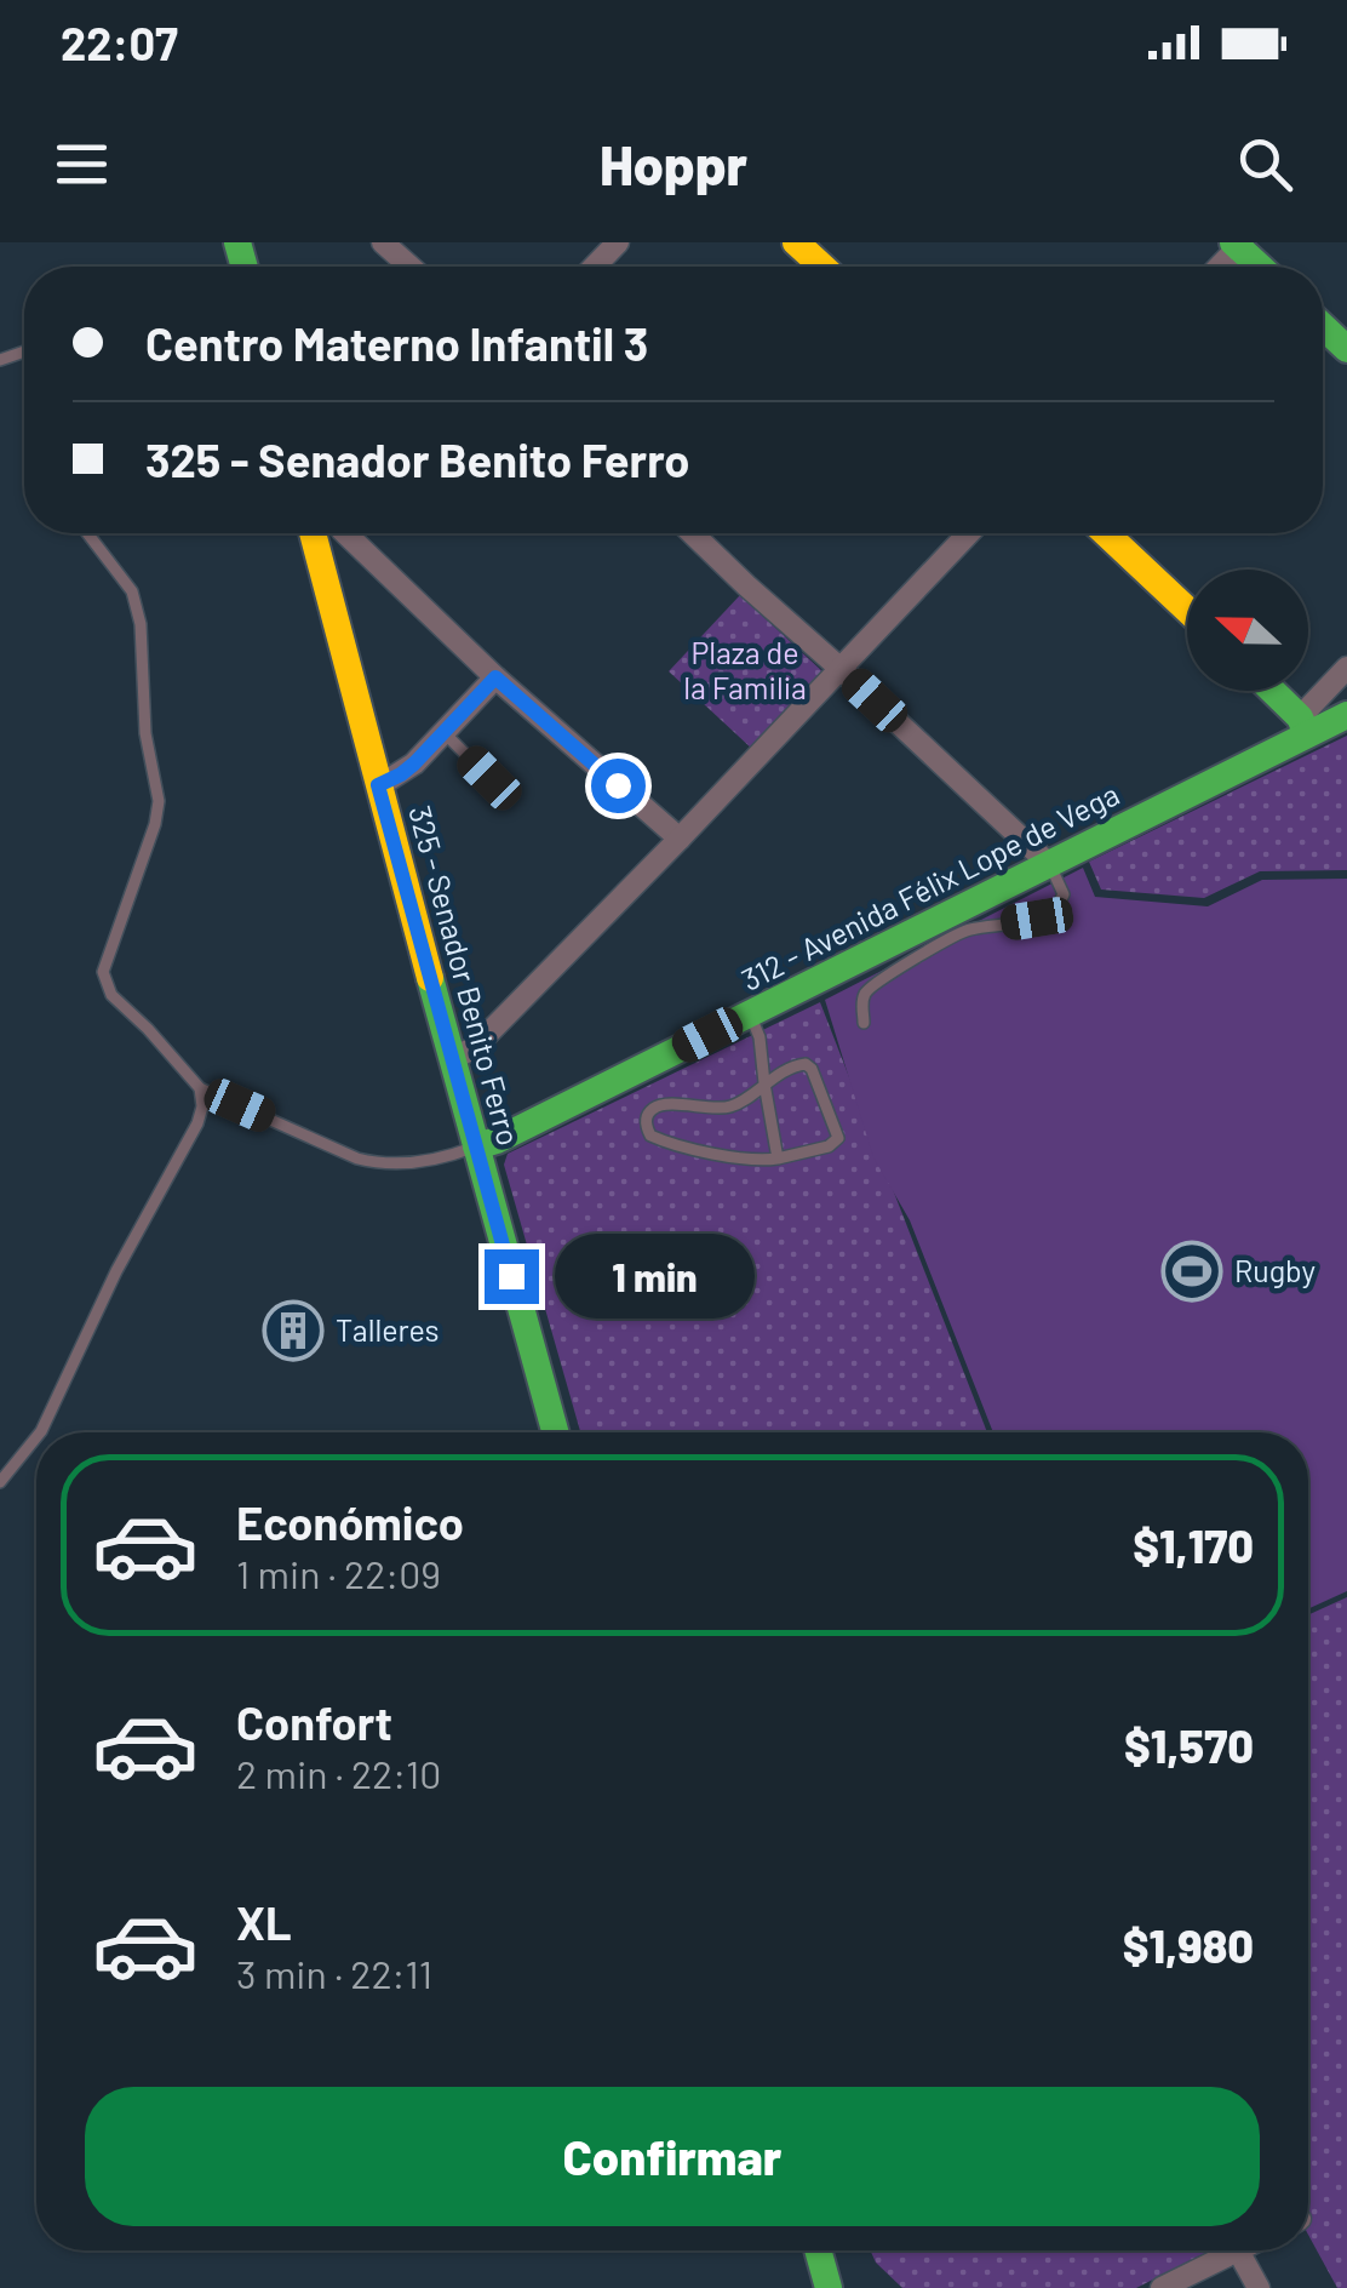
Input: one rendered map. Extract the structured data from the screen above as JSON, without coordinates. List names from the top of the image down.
{
  "streets": {
    "street": ["312 - Avenida Félix Lope de Vega", "325 - Senador Benito Ferro"]
  },
  "crossings": [
    ["312 - Avenida Félix Lope de Vega", "325 - Senador Benito Ferro"]
  ],
  "parks": ["Plaza de la Familia"],
  "places": {
    "sports": ["Rugby"],
    "building": ["Talleres"]
  },
  "north": "left",
  "page": {
    "status": "22:07",
    "header": "Hoppr",
    "banner": ["Centro Materno Infantil 3", "325 - Senador Benito Ferro"],
    "bubble": "1 min",
    "list": [
      {
        "name": "Económico",
        "note": "1 min · 22:09",
        "value": "$1,170"
      },
      {
        "name": "Confort",
        "note": "2 min · 22:10",
        "value": "$1,570"
      },
      {
        "name": "XL",
        "note": "3 min · 22:11",
        "value": "$1,980"
      }
    ],
    "buttons": "Confirmar"
  }
}
